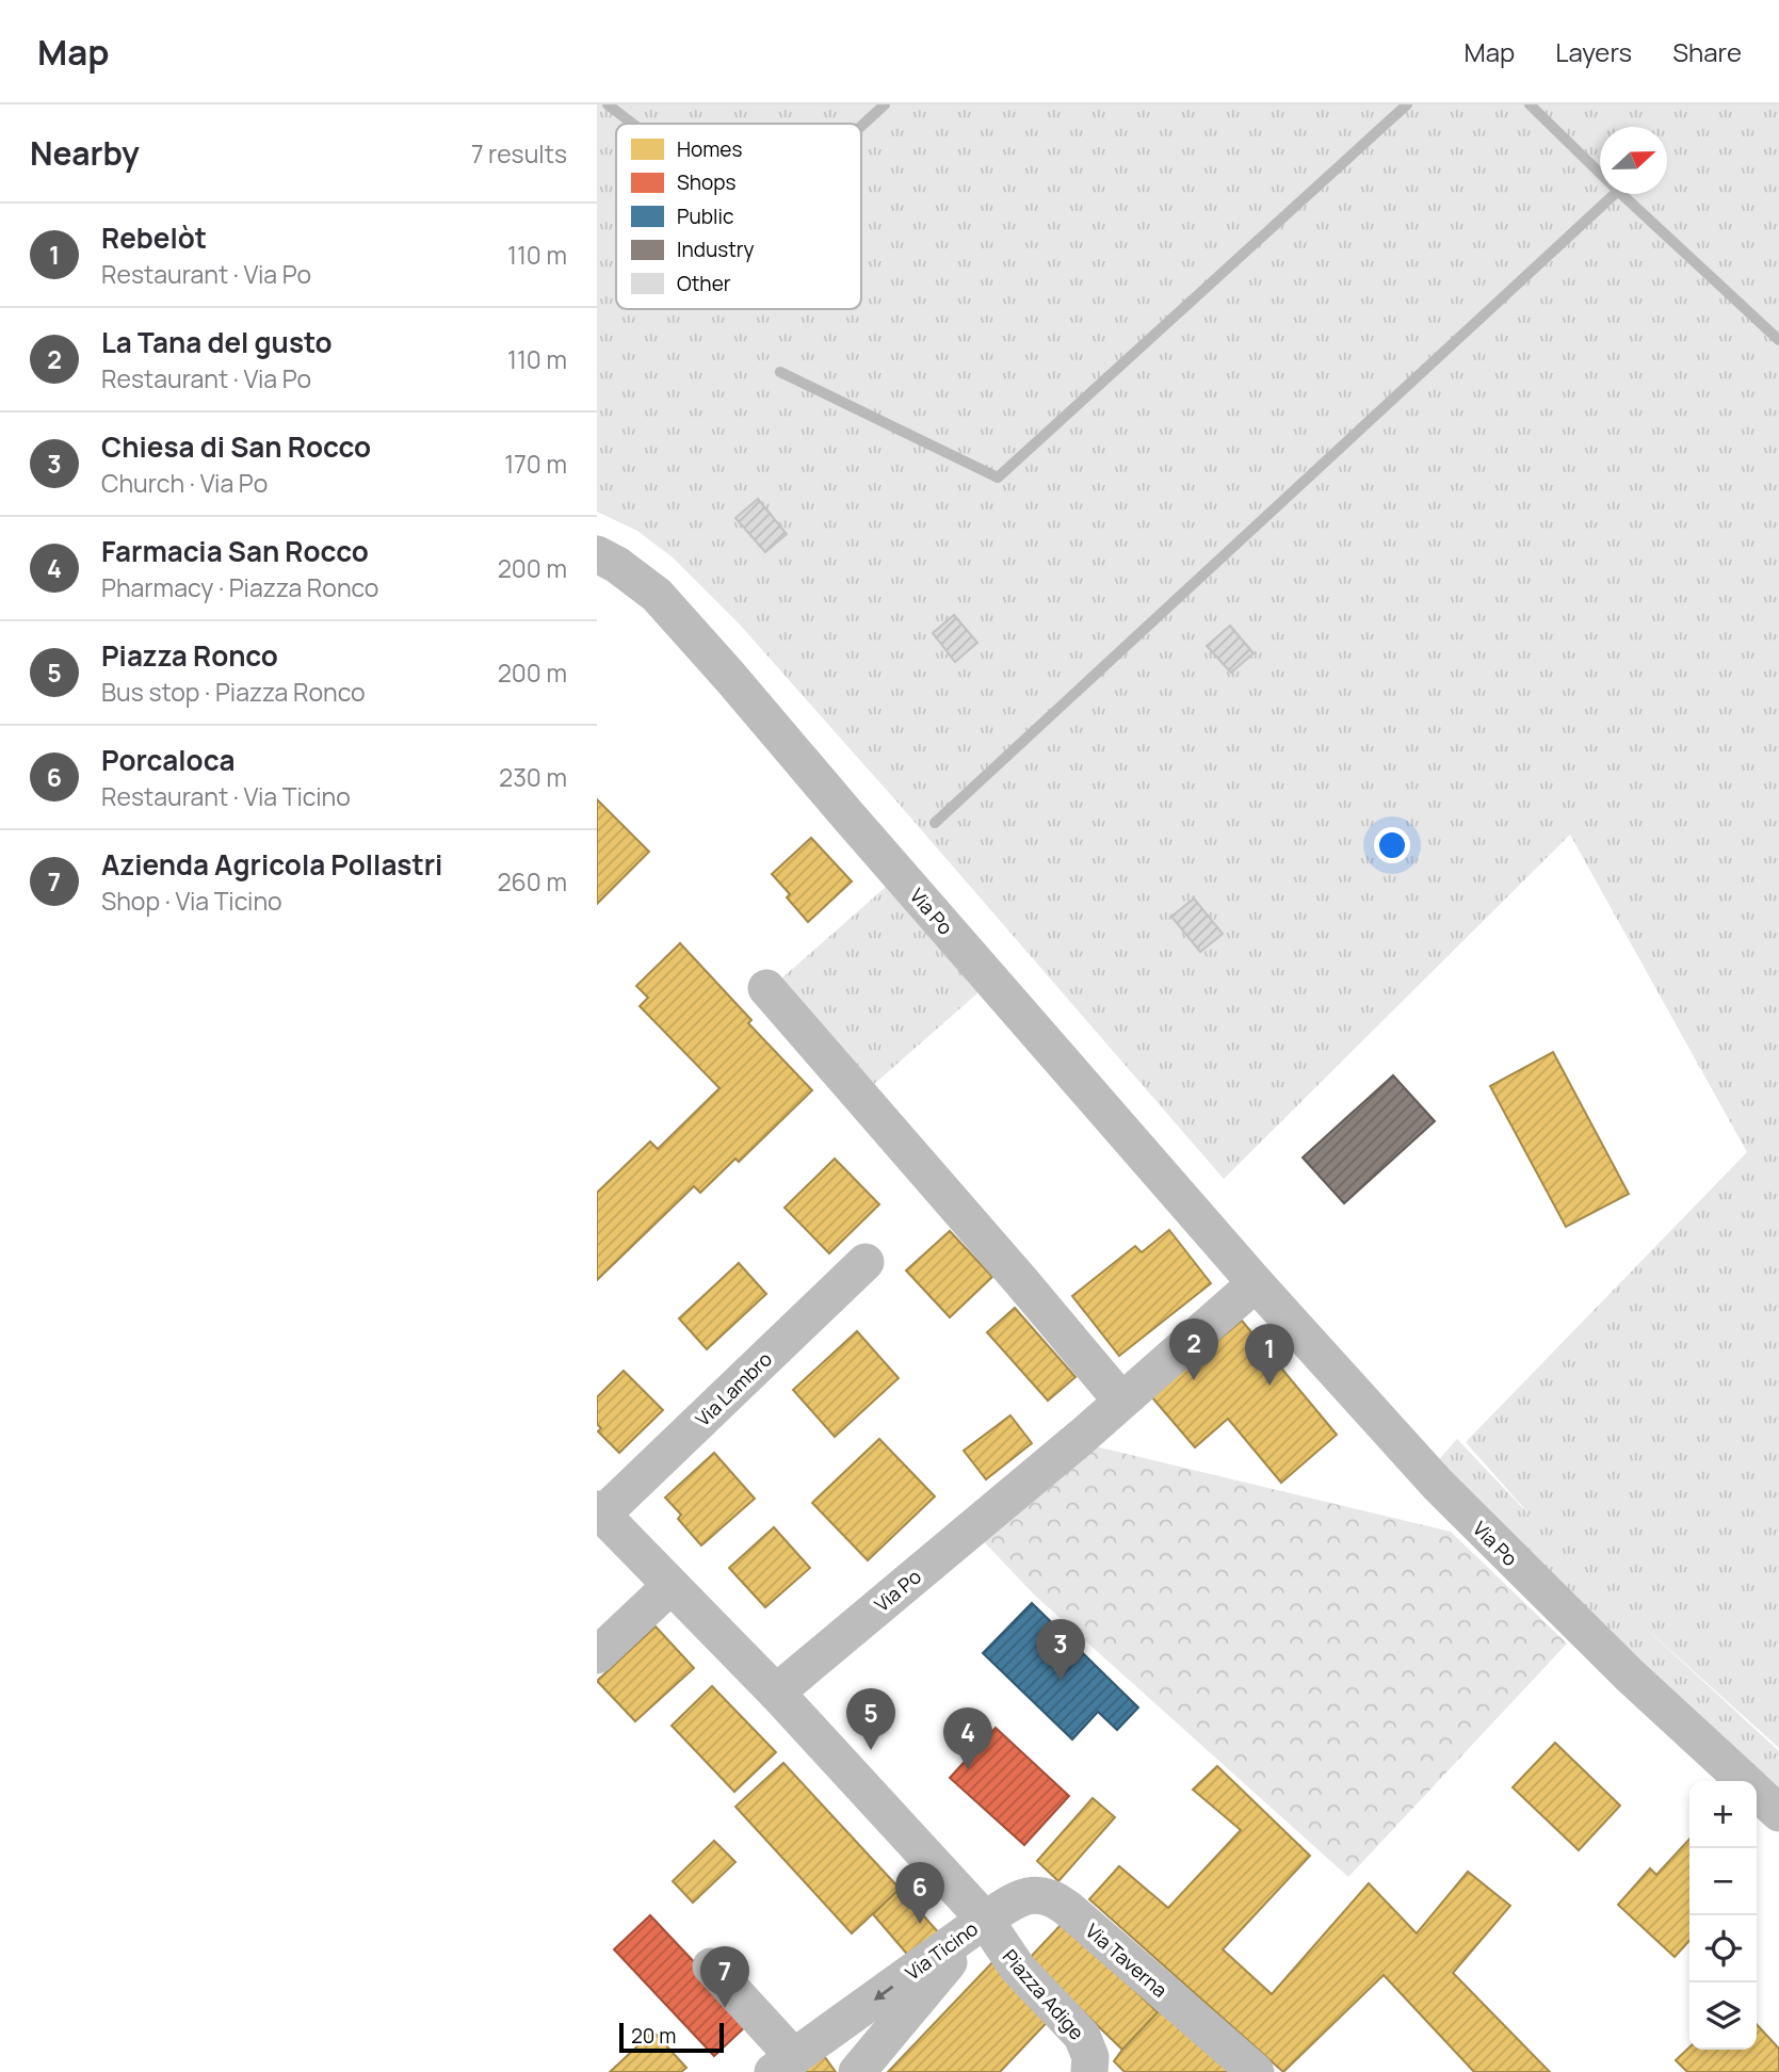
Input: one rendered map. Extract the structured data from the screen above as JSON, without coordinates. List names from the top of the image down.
{
  "streets": {
    "street": [
      "Via Po",
      "Via Lambro",
      "Via Ticino",
      "Via Taverna",
      "Piazza Adige"
    ]
  },
  "crossings": [
    ["Via Po", "Piazza Adige"],
    ["Via Lambro", "Piazza Adige"],
    ["Via Ticino", "Via Taverna"],
    ["Via Ticino", "Piazza Adige"],
    ["Via Taverna", "Piazza Adige"]
  ],
  "legend": [
    "Homes",
    "Shops",
    "Public",
    "Industry",
    "Other"
  ],
  "scale_bar": "20 m",
  "north": "right",
  "page": {
    "header": "Map",
    "nav": ["Map", "Layers", "Share"],
    "heading": ["Nearby", "7 results"],
    "list": [
      {
        "mark": "1",
        "name": "Rebelòt",
        "note": "Restaurant · Via Po",
        "value": "110 m"
      },
      {
        "mark": "2",
        "name": "La Tana del gusto",
        "note": "Restaurant · Via Po",
        "value": "110 m"
      },
      {
        "mark": "3",
        "name": "Chiesa di San Rocco",
        "note": "Church · Via Po",
        "value": "170 m"
      },
      {
        "mark": "4",
        "name": "Farmacia San Rocco",
        "note": "Pharmacy · Piazza Ronco",
        "value": "200 m"
      },
      {
        "mark": "5",
        "name": "Piazza Ronco",
        "note": "Bus stop · Piazza Ronco",
        "value": "200 m"
      },
      {
        "mark": "6",
        "name": "Porcaloca",
        "note": "Restaurant · Via Ticino",
        "value": "230 m"
      },
      {
        "mark": "7",
        "name": "Azienda Agricola Pollastri",
        "note": "Shop · Via Ticino",
        "value": "260 m"
      }
    ],
    "pins": [
      "2",
      "1",
      "3",
      "5",
      "4",
      "6",
      "7"
    ],
    "map_buttons": ["+", "−"],
    "scale": "20 m"
  }
}
